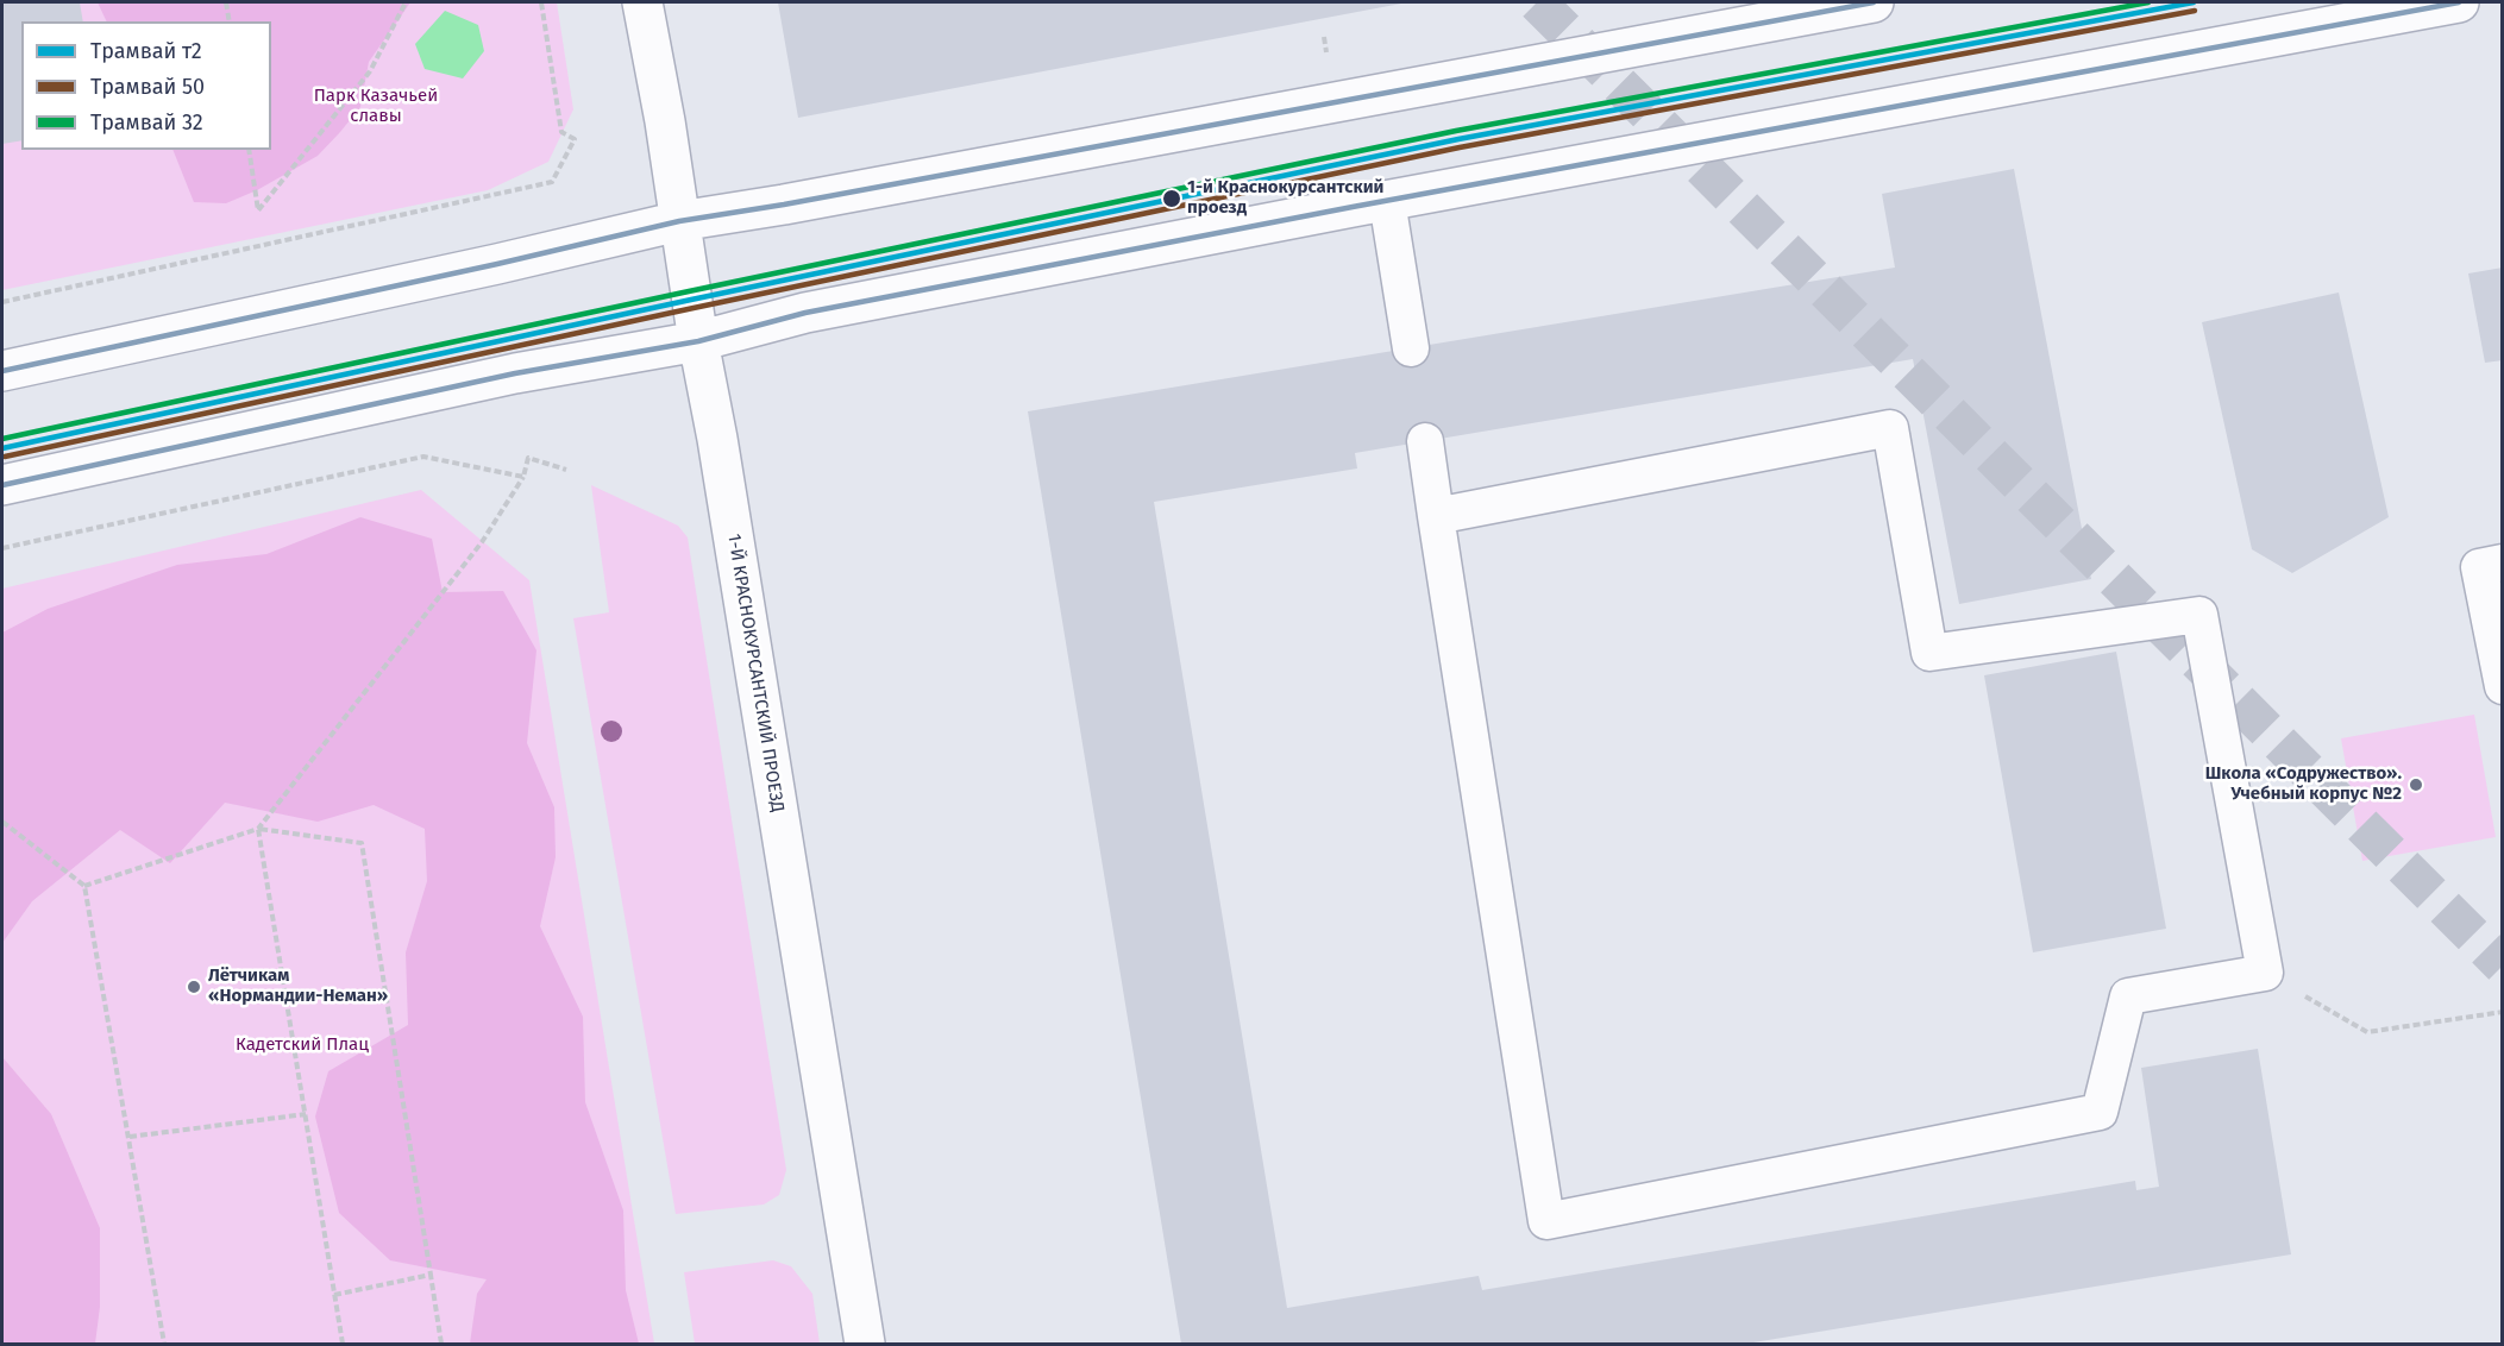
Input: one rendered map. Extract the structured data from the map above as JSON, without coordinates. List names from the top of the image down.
{
  "streets": {
    "main road": ["1-Й КРАСНОКУРСАНТСКИЙ ПРОЕЗД"]
  },
  "parks": ["Парк Казачьей славы", "Кадетский Плац"],
  "places": ["1-й Краснокурсантский проезд", "Школа «Содружество». Учебный корпус №2", "Лётчикам «Нормандии-Неман»"],
  "lines": ["tram line т2", "tram line 32", "tram line 50"],
  "legend": ["Трамвай т2", "Трамвай 50", "Трамвай 32"]
}
